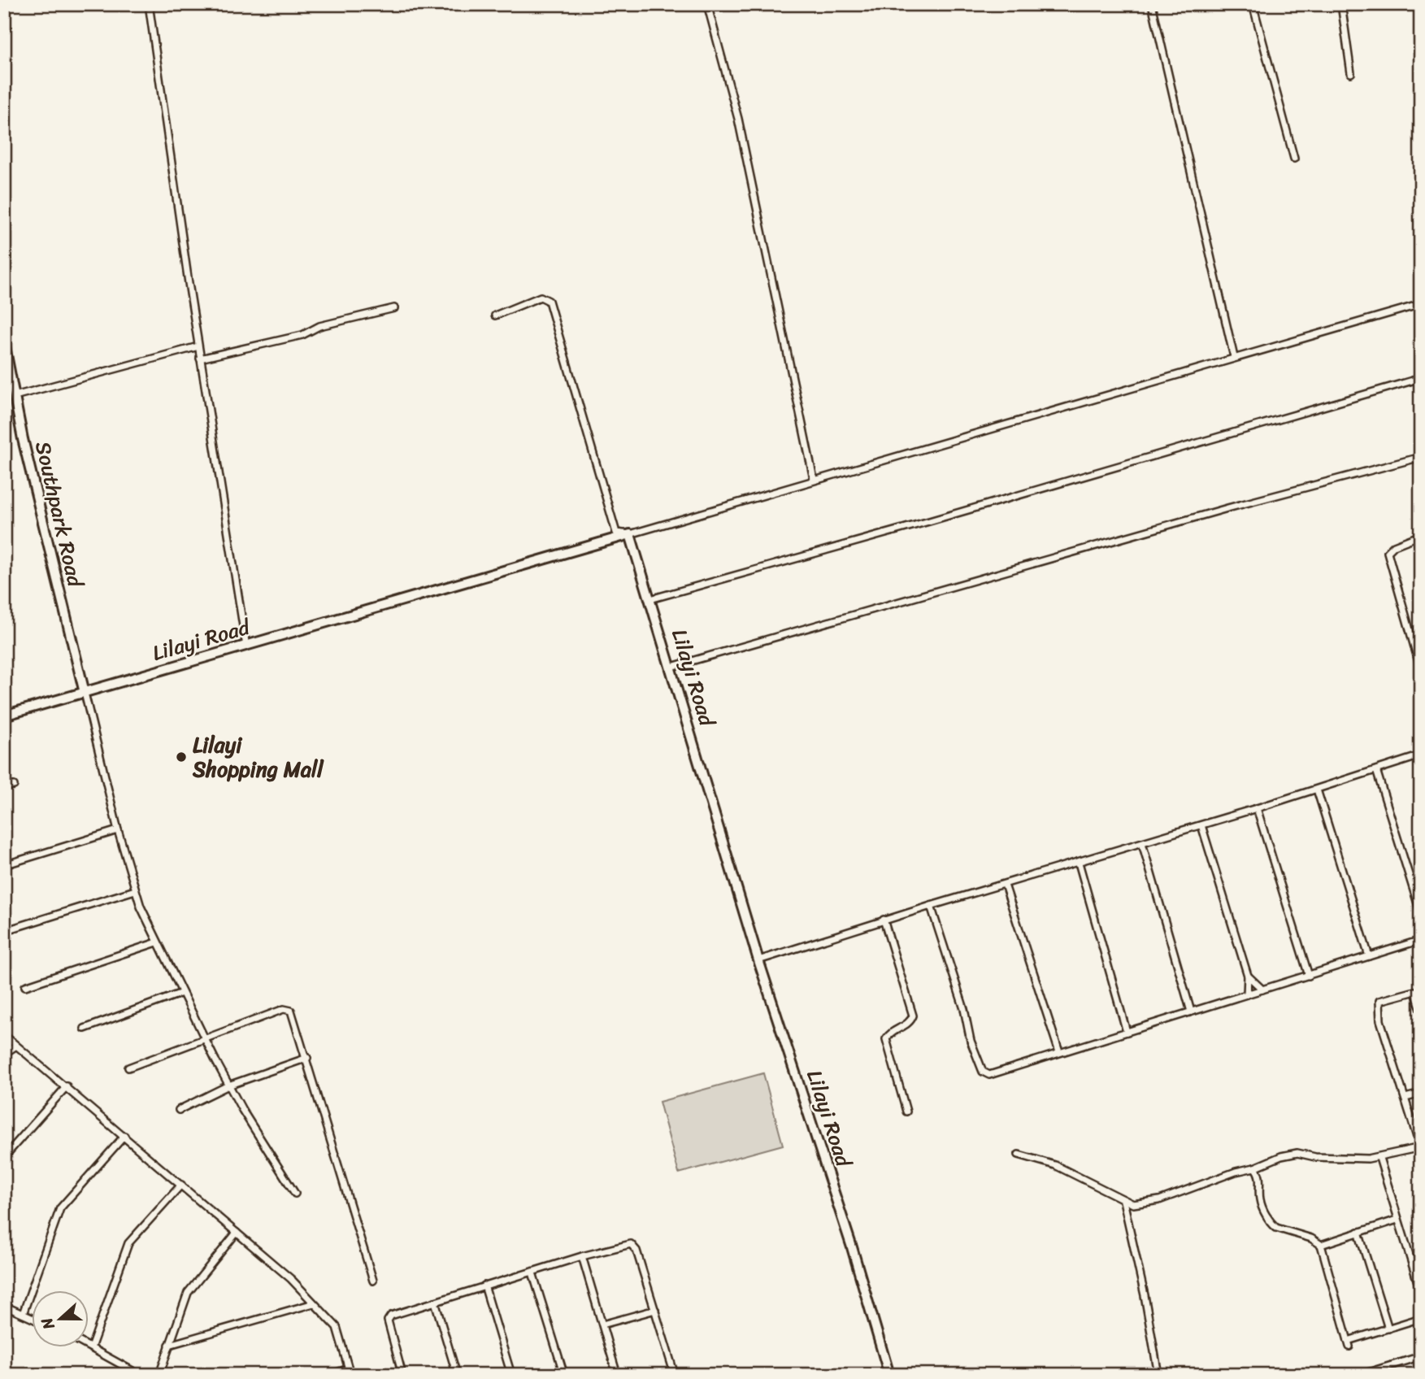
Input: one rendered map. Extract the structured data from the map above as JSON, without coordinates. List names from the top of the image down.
{
  "streets": {
    "street": ["Southpark Road", "Lilayi Road"]
  },
  "crossings": [
    ["Southpark Road", "Lilayi Road"]
  ],
  "places": ["Lilayi Shopping Mall"],
  "north": "left"
}
